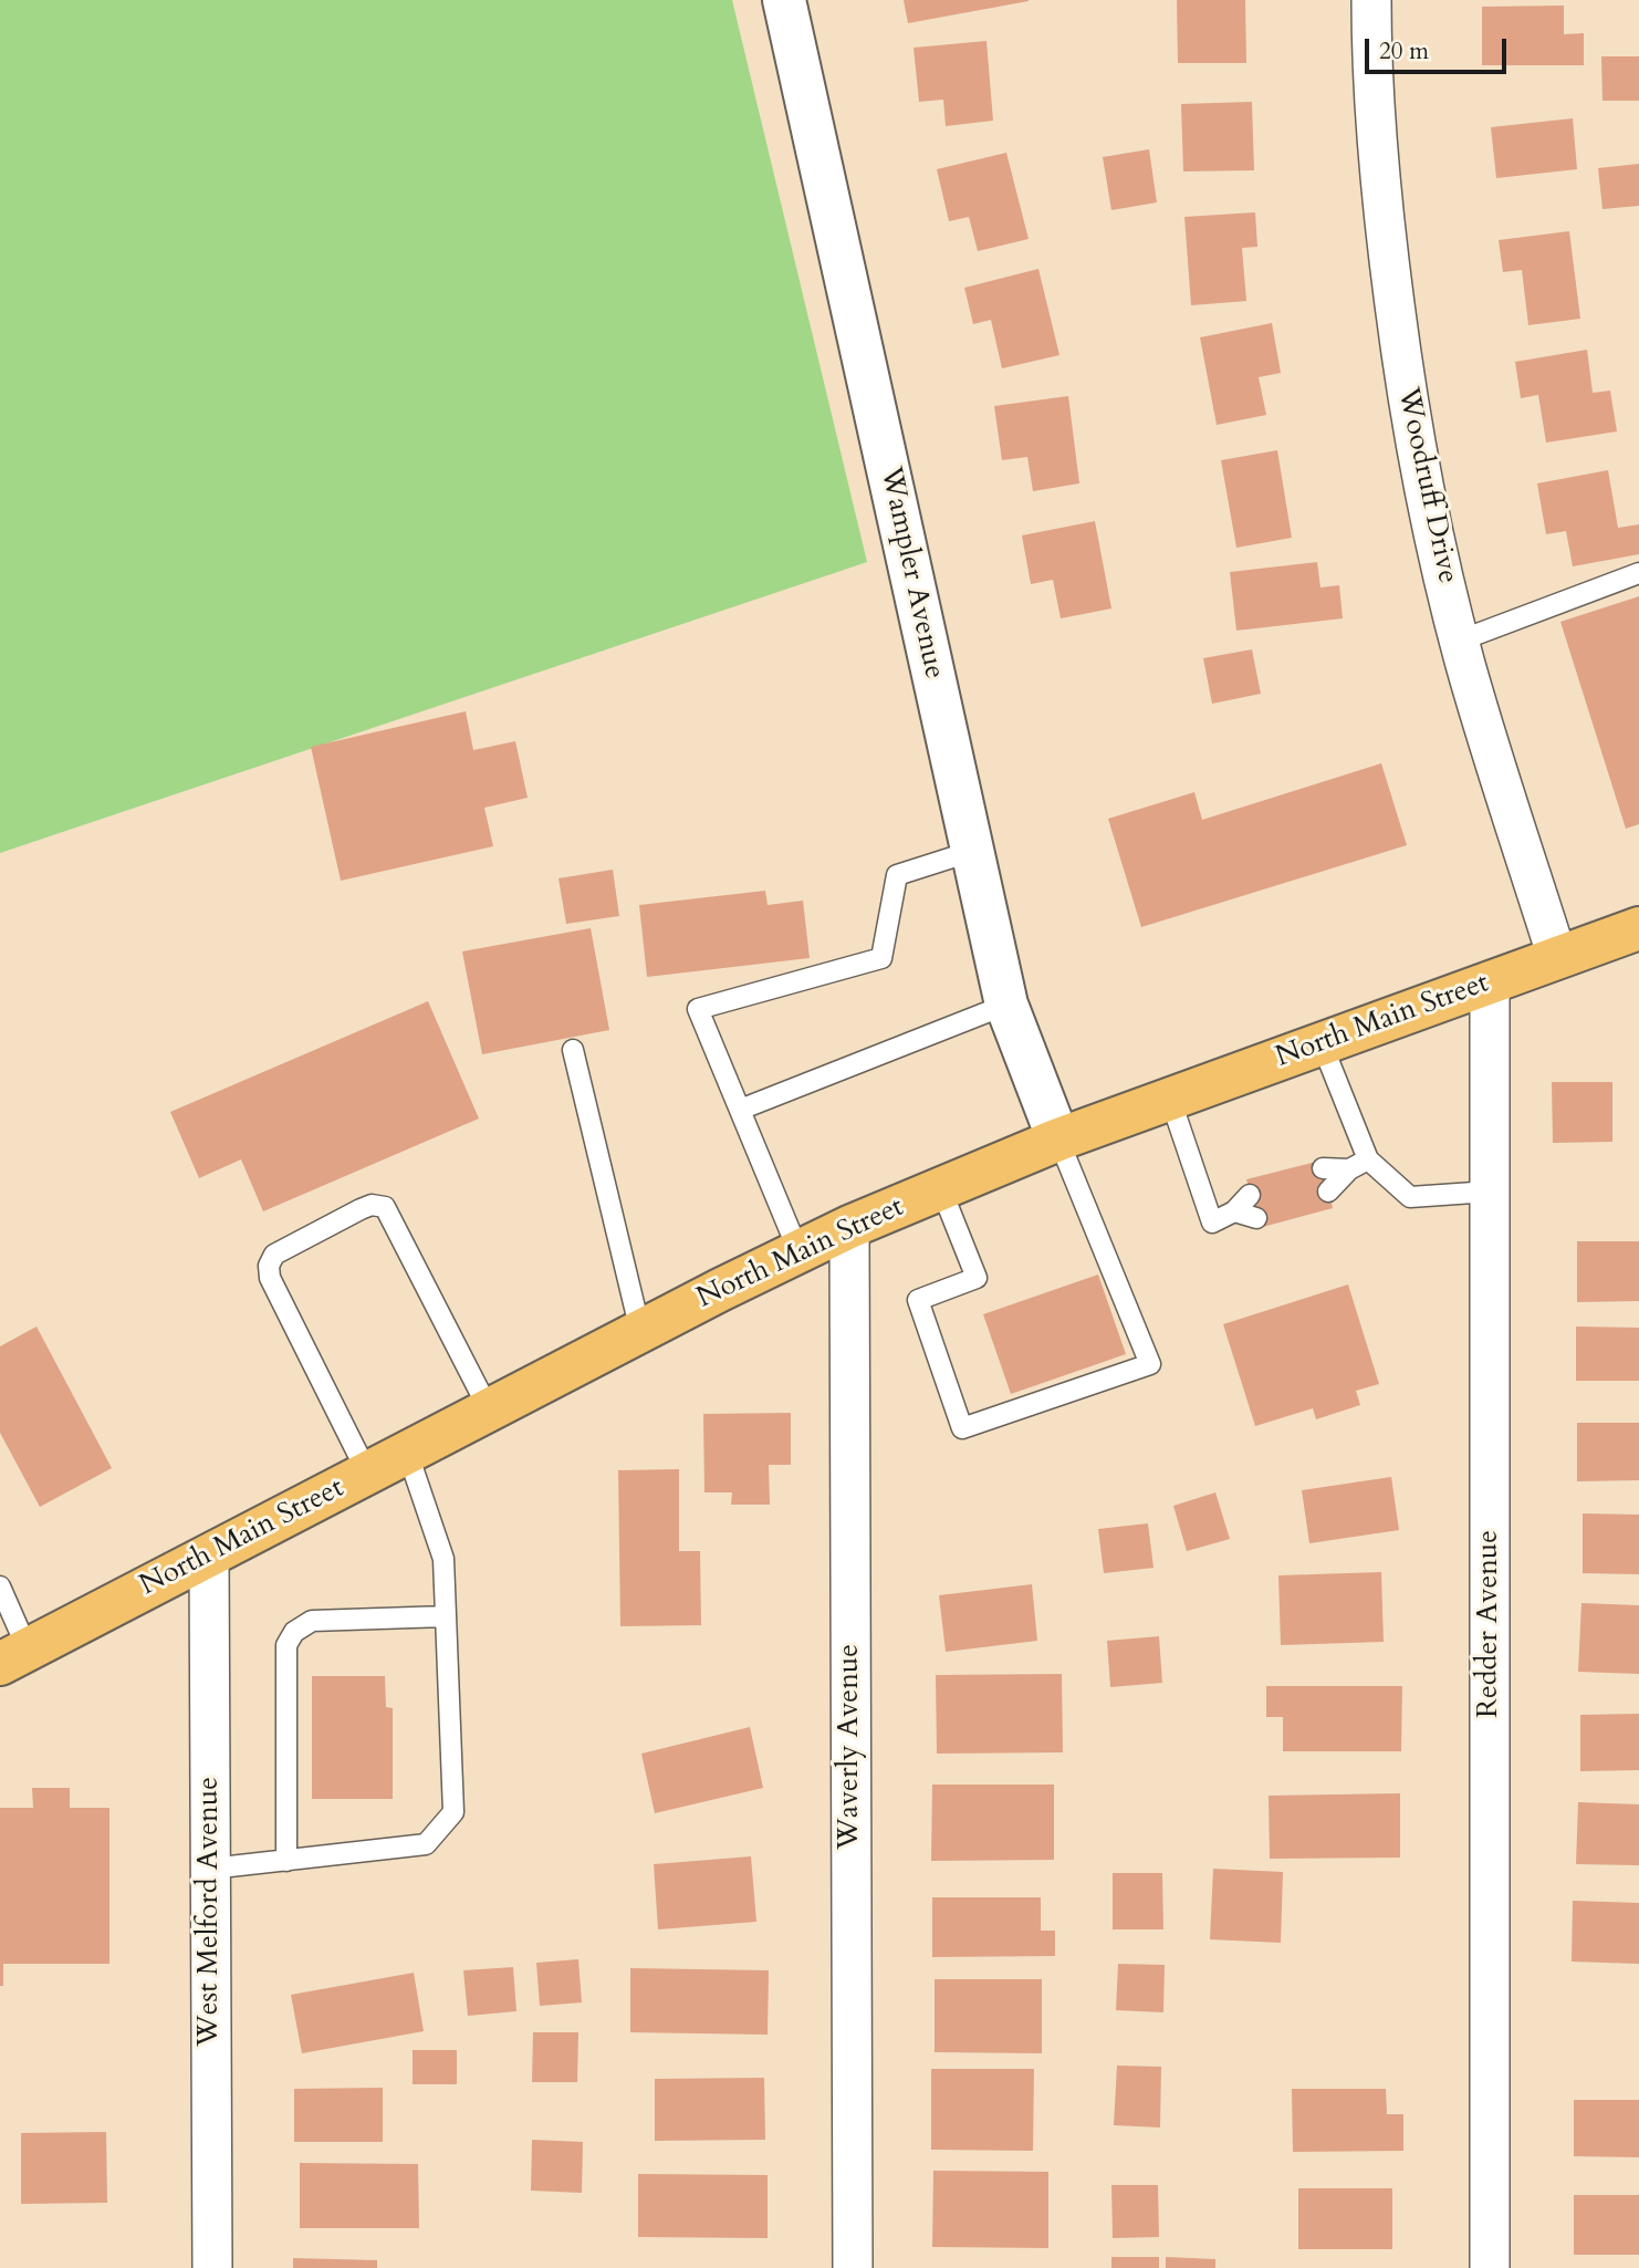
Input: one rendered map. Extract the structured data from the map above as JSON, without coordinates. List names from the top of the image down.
{
  "streets": {
    "main road": ["North Main Street"],
    "street": [
      "Woodruff Drive",
      "Wampler Avenue",
      "Redder Avenue",
      "Waverly Avenue",
      "West Melford Avenue"
    ]
  },
  "crossings": [
    ["Woodruff Drive", "North Main Street"],
    ["Wampler Avenue", "North Main Street"],
    ["North Main Street", "Redder Avenue"],
    ["North Main Street", "Waverly Avenue"],
    ["North Main Street", "West Melford Avenue"]
  ],
  "scale_bar": "20 m"
}
